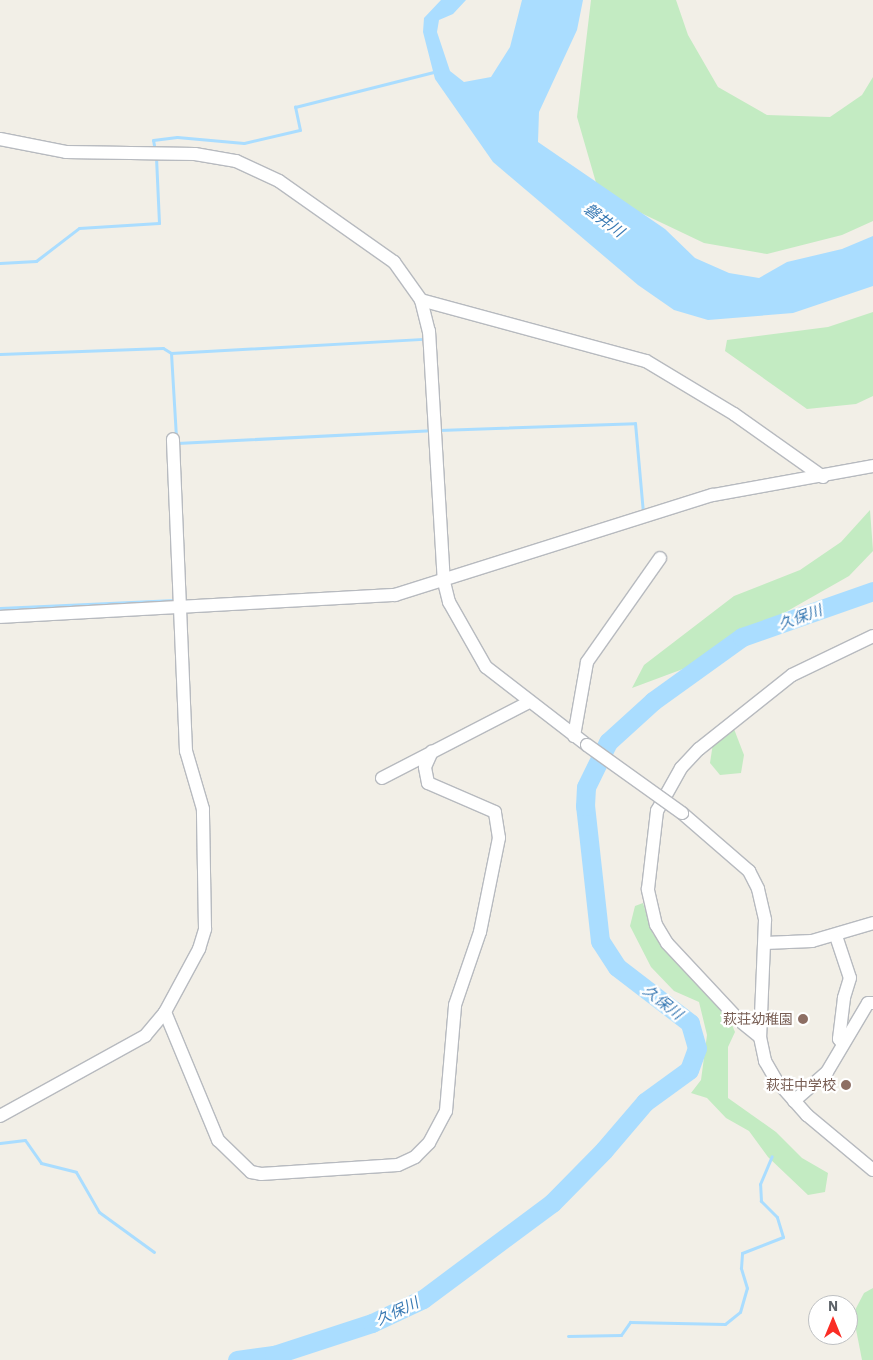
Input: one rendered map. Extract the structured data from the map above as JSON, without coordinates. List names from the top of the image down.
{
  "water": ["磐井川", "久保川"],
  "places": ["萩荘幼稚園", "萩荘中学校"],
  "north": "top"
}
